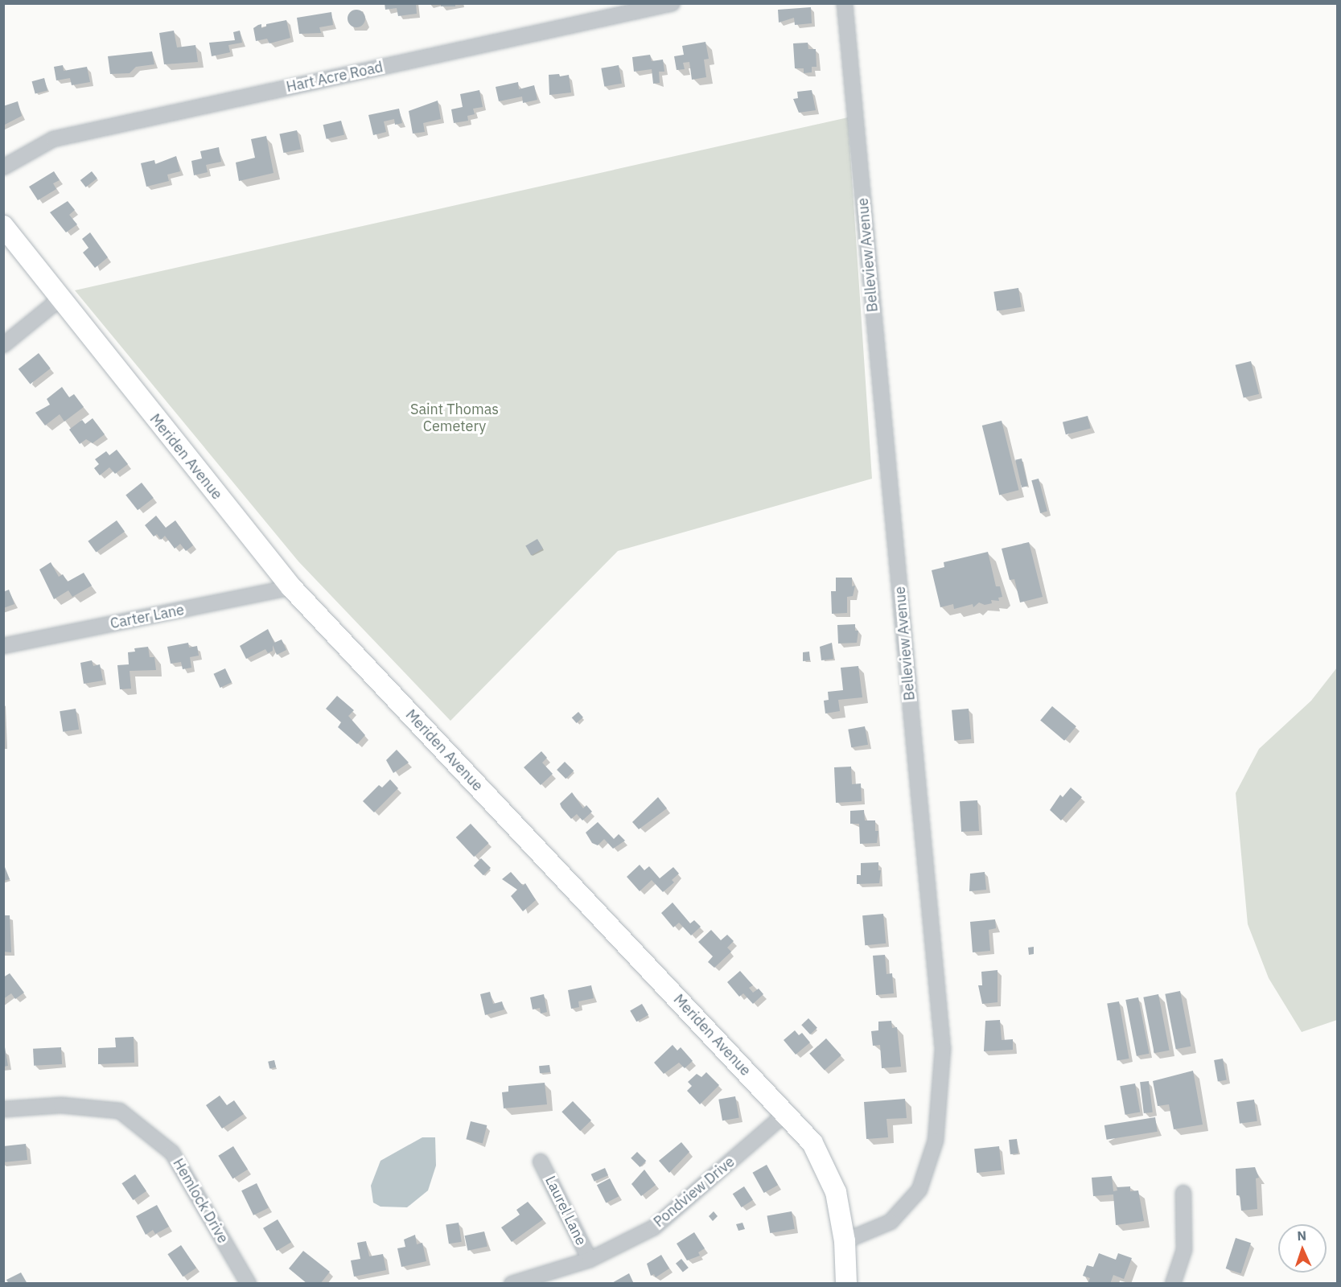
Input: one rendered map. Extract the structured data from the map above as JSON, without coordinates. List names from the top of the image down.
{
  "streets": {
    "main road": ["Meriden Avenue"],
    "street": [
      "Hart Acre Road",
      "Belleview Avenue",
      "Carter Lane",
      "Pondview Drive",
      "Hemlock Drive",
      "Laurel Lane"
    ]
  },
  "crossings": [
    ["Belleview Avenue", "Meriden Avenue"],
    ["Meriden Avenue", "Carter Lane"],
    ["Meriden Avenue", "Pondview Drive"],
    ["Pondview Drive", "Laurel Lane"]
  ],
  "parks": ["Saint Thomas Cemetery"],
  "north": "top"
}
